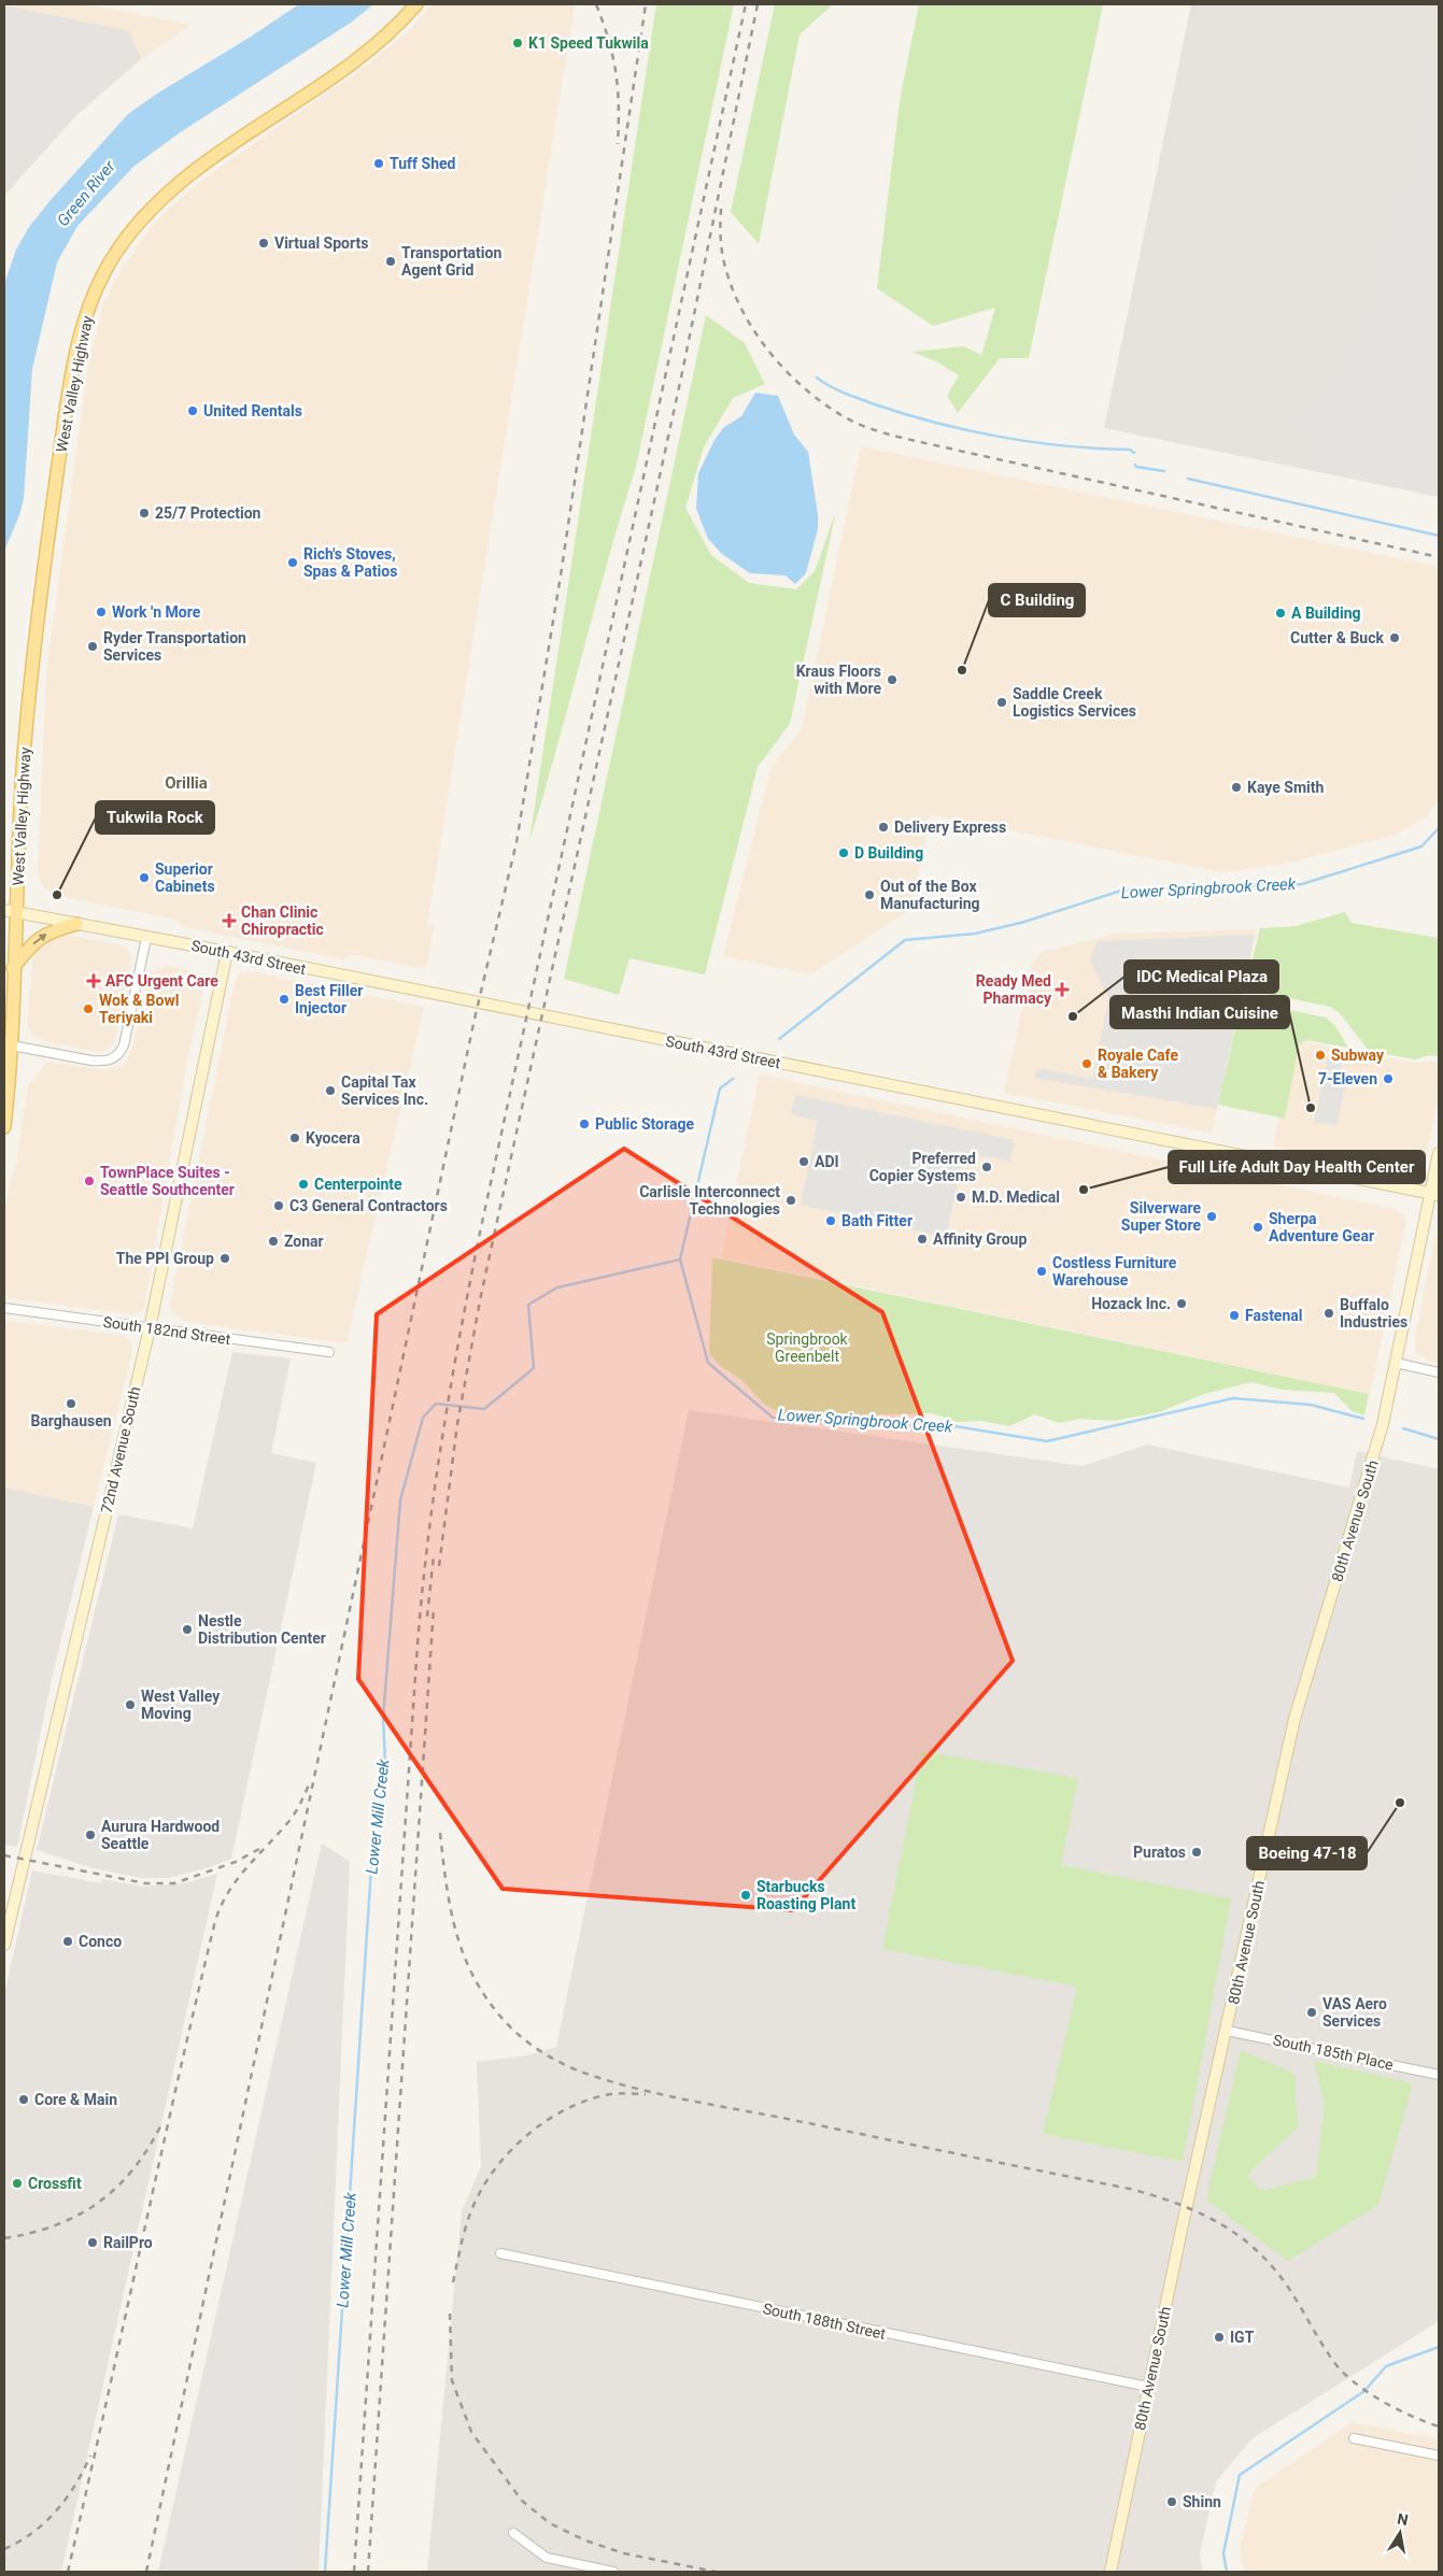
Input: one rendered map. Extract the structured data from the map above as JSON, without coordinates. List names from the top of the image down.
{
  "streets": {
    "main road": ["West Valley Highway"],
    "street": [
      "South 43rd Street",
      "South 182nd Street",
      "72nd Avenue South",
      "80th Avenue South",
      "South 185th Place",
      "South 188th Street"
    ]
  },
  "crossings": [
    ["West Valley Highway", "South 43rd Street"],
    ["South 43rd Street", "72nd Avenue South"],
    ["South 43rd Street", "80th Avenue South"],
    ["South 182nd Street", "72nd Avenue South"],
    ["80th Avenue South", "South 185th Place"],
    ["80th Avenue South", "South 188th Street"]
  ],
  "districts": ["Orillia"],
  "water": ["Green River", "Lower Springbrook Creek", "Lower Mill Creek"],
  "parks": ["Springbrook Greenbelt"],
  "places": {
    "other": [
      "K1 Speed Tukwila",
      "Tuff Shed",
      "Virtual Sports",
      "Transportation Agent Grid",
      "United Rentals",
      "25/7 Protection",
      "Rich's Stoves, Spas & Patios",
      "Work 'n More",
      "A Building",
      "Cutter & Buck",
      "Ryder Transportation Services",
      "C Building",
      "Kraus Floors with More",
      "Saddle Creek Logistics Services",
      "Kaye Smith",
      "Delivery Express",
      "D Building",
      "Superior Cabinets",
      "Tukwila Rock",
      "Out of the Box Manufacturing",
      "Best Filler Injector",
      "Wok & Bowl Teriyaki",
      "IDC Medical Plaza",
      "Subway",
      "Royale Cafe & Bakery",
      "7-Eleven",
      "Capital Tax Services Inc.",
      "Masthi Indian Cuisine",
      "Public Storage",
      "Kyocera",
      "ADI",
      "Preferred Copier Systems",
      "TownPlace Suites - Seattle Southcenter",
      "Centerpointe",
      "Full Life Adult Day Health Center",
      "M.D. Medical",
      "Carlisle Interconnect Technologies",
      "C3 General Contractors",
      "Silverware Super Store",
      "Bath Fitter",
      "Sherpa Adventure Gear",
      "Affinity Group",
      "Zonar",
      "The PPI Group",
      "Costless Furniture Warehouse",
      "Hozack Inc.",
      "Buffalo Industries",
      "Fastenal",
      "Barghausen",
      "Nestle Distribution Center",
      "West Valley Moving",
      "Boeing 47-18",
      "Aurura Hardwood Seattle",
      "Puratos",
      "Starbucks Roasting Plant",
      "Conco",
      "VAS Aero Services",
      "Core & Main",
      "Crossfit",
      "RailPro",
      "IGT",
      "Shinn"
    ],
    "health": ["Chan Clinic Chiropractic", "AFC Urgent Care", "Ready Med Pharmacy"]
  },
  "north": "top"
}
